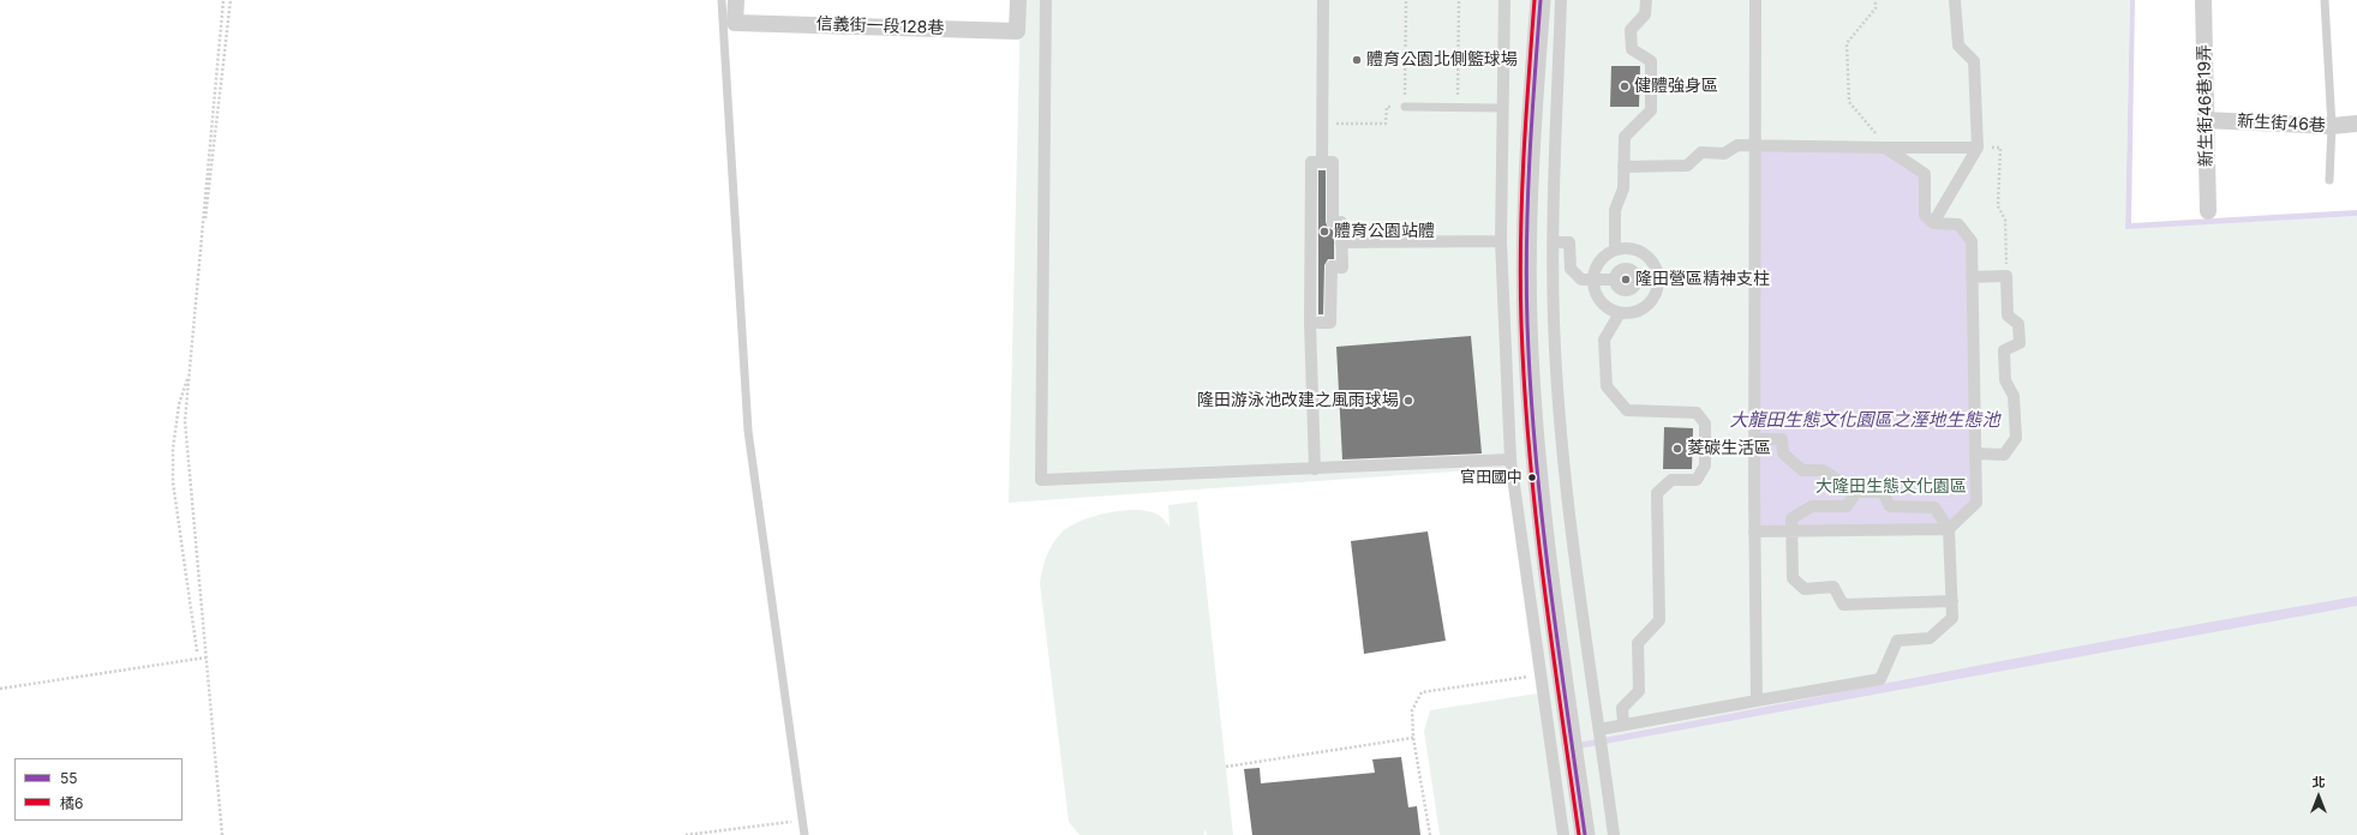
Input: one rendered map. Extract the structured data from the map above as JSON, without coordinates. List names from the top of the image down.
{
  "streets": {
    "street": ["信義街一段128巷", "新生街46巷19弄", "新生街46巷"]
  },
  "crossings": [
    ["新生街46巷19弄", "新生街46巷"]
  ],
  "water": ["大龍田生態文化園區之溼地生態池"],
  "parks": ["大隆田生態文化園區"],
  "places": [
    "體育公園北側籃球場",
    "健體強身區",
    "體育公園站體",
    "隆田營區精神支柱",
    "隆田游泳池改建之風雨球場",
    "菱碳生活區",
    "官田國中"
  ],
  "lines": ["transit line 55", "transit line 橘6"],
  "legend": ["55", "橘6"],
  "north": "top"
}
